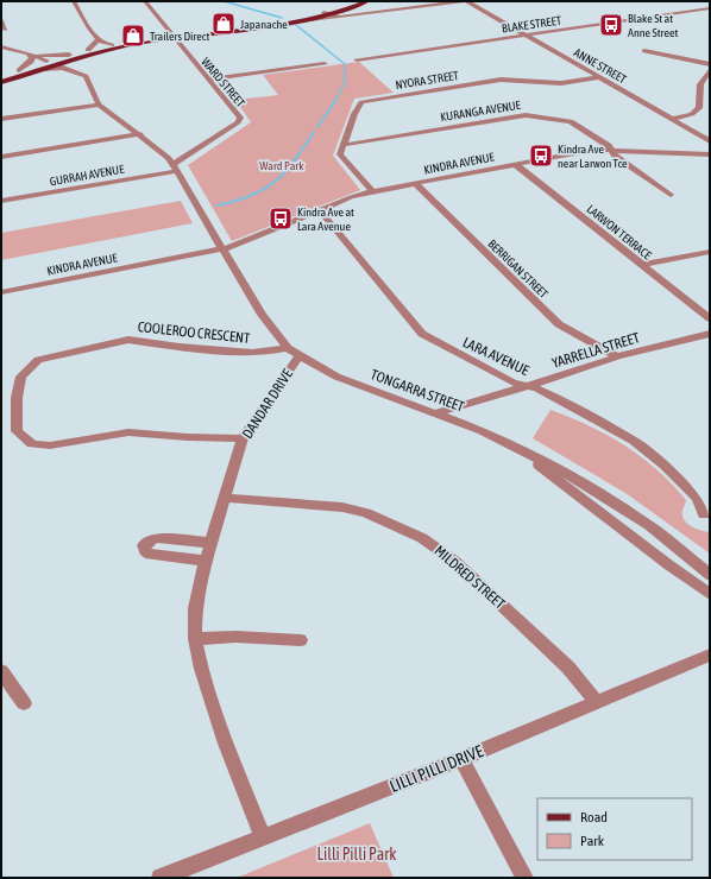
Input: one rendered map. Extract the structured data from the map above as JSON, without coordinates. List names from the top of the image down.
{
  "streets": {
    "street": [
      "BLAKE STREET",
      "ANNE STREET",
      "NYORA STREET",
      "WARD STREET",
      "KURANGA AVENUE",
      "KINDRA AVENUE",
      "GURRAH AVENUE",
      "LARWON TERRACE",
      "BERRIGAN STREET",
      "COOLEROO CRESCENT",
      "YARRELLA STREET",
      "LARA AVENUE",
      "TONGARRA STREET",
      "DANDAR DRIVE",
      "MILDRED STREET",
      "LILLI PILLI DRIVE"
    ]
  },
  "crossings": [
    ["BLAKE STREET", "ANNE STREET"],
    ["ANNE STREET", "NYORA STREET"],
    ["NYORA STREET", "KURANGA AVENUE"],
    ["WARD STREET", "GURRAH AVENUE"],
    ["WARD STREET", "DANDAR DRIVE"],
    ["KURANGA AVENUE", "KINDRA AVENUE"],
    ["KINDRA AVENUE", "LARWON TERRACE"],
    ["KINDRA AVENUE", "BERRIGAN STREET"],
    ["KINDRA AVENUE", "LARA AVENUE"],
    ["KINDRA AVENUE", "DANDAR DRIVE"],
    ["GURRAH AVENUE", "DANDAR DRIVE"],
    ["BERRIGAN STREET", "YARRELLA STREET"],
    ["COOLEROO CRESCENT", "TONGARRA STREET"],
    ["COOLEROO CRESCENT", "DANDAR DRIVE"],
    ["YARRELLA STREET", "LARA AVENUE"],
    ["YARRELLA STREET", "TONGARRA STREET"],
    ["TONGARRA STREET", "DANDAR DRIVE"],
    ["DANDAR DRIVE", "MILDRED STREET"],
    ["DANDAR DRIVE", "LILLI PILLI DRIVE"],
    ["MILDRED STREET", "LILLI PILLI DRIVE"]
  ],
  "parks": ["Ward Park", "Lilli Pilli Park"],
  "places": {
    "shop": ["Japanache", "Trailers Direct"],
    "bus stop": ["Blake St at Anne Street", "Kindra Ave near Larwon Tce", "Kindra Ave at Lara Avenue"]
  },
  "legend": ["Road", "Park"]
}
